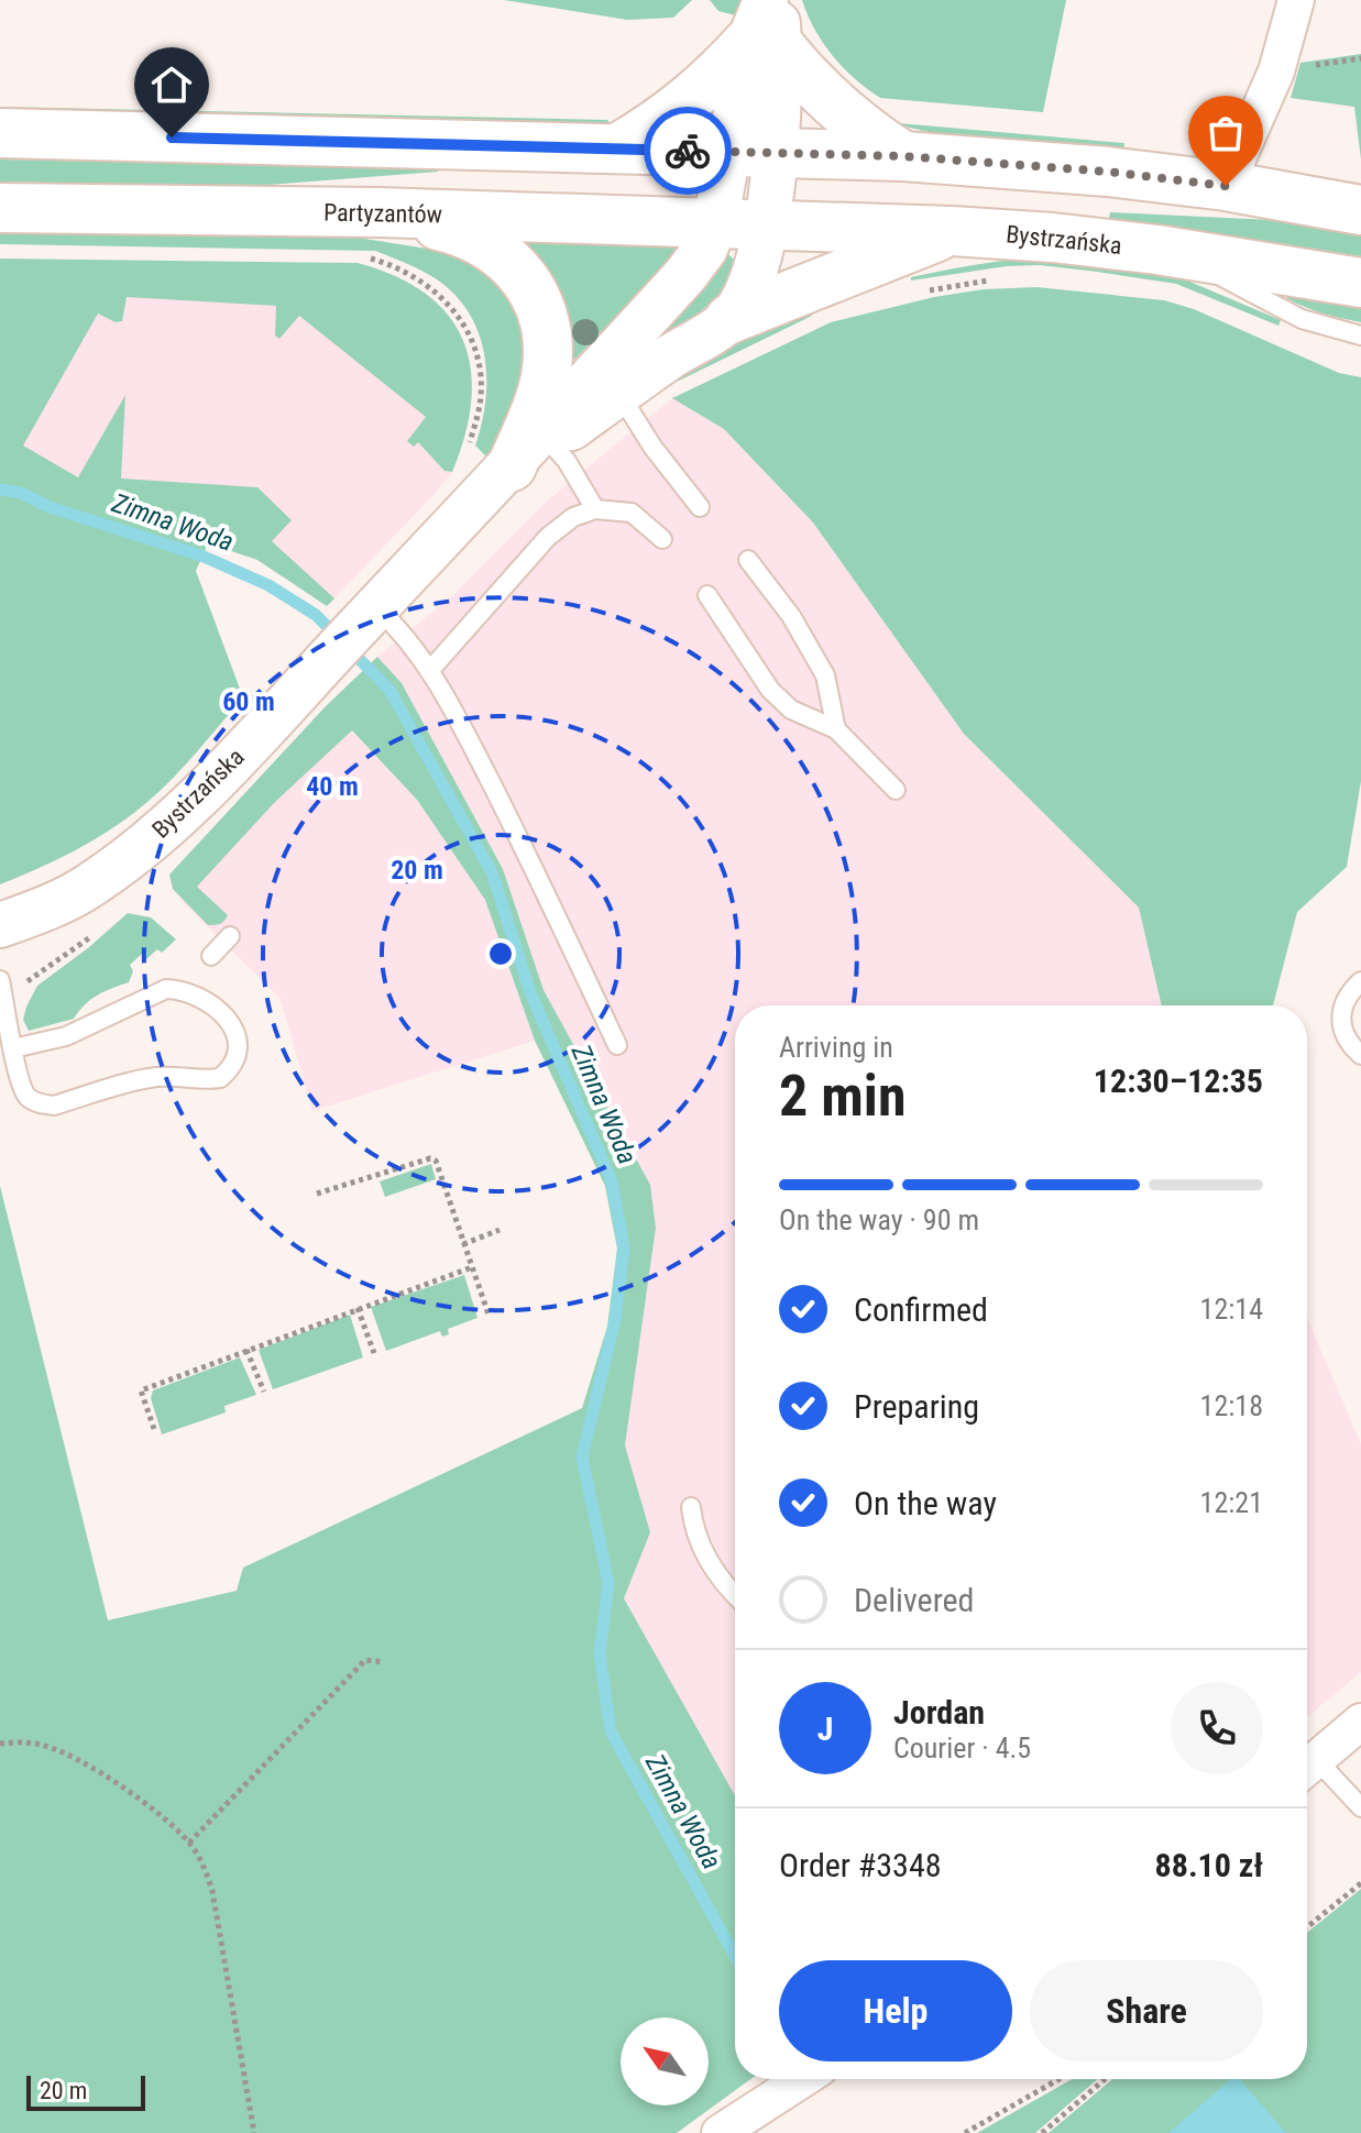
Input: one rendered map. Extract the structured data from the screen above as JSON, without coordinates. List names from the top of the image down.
{
  "streets": {
    "main road": ["Partyzantów", "Bystrzańska"]
  },
  "crossings": [
    ["Partyzantów", "Bystrzańska"]
  ],
  "water": ["Zimna Woda"],
  "scale_bar": "20 m",
  "north": "top left",
  "page": {
    "heading": ["2 min", "Arriving in", "12:30–12:35"],
    "panel": [
      "Jordan",
      "Courier · 4.5",
      "Order #3348",
      "88.10 zł"
    ],
    "bar": "On the way · 90 m",
    "list": [
      ["Confirmed", "12:14"],
      ["Preparing", "12:18"],
      ["On the way", "12:21"],
      "Delivered"
    ],
    "round": "J",
    "buttons": ["Help", "Share"],
    "scale": "20 m"
  },
  "rings": ["60 m", "40 m", "20 m"]
}
